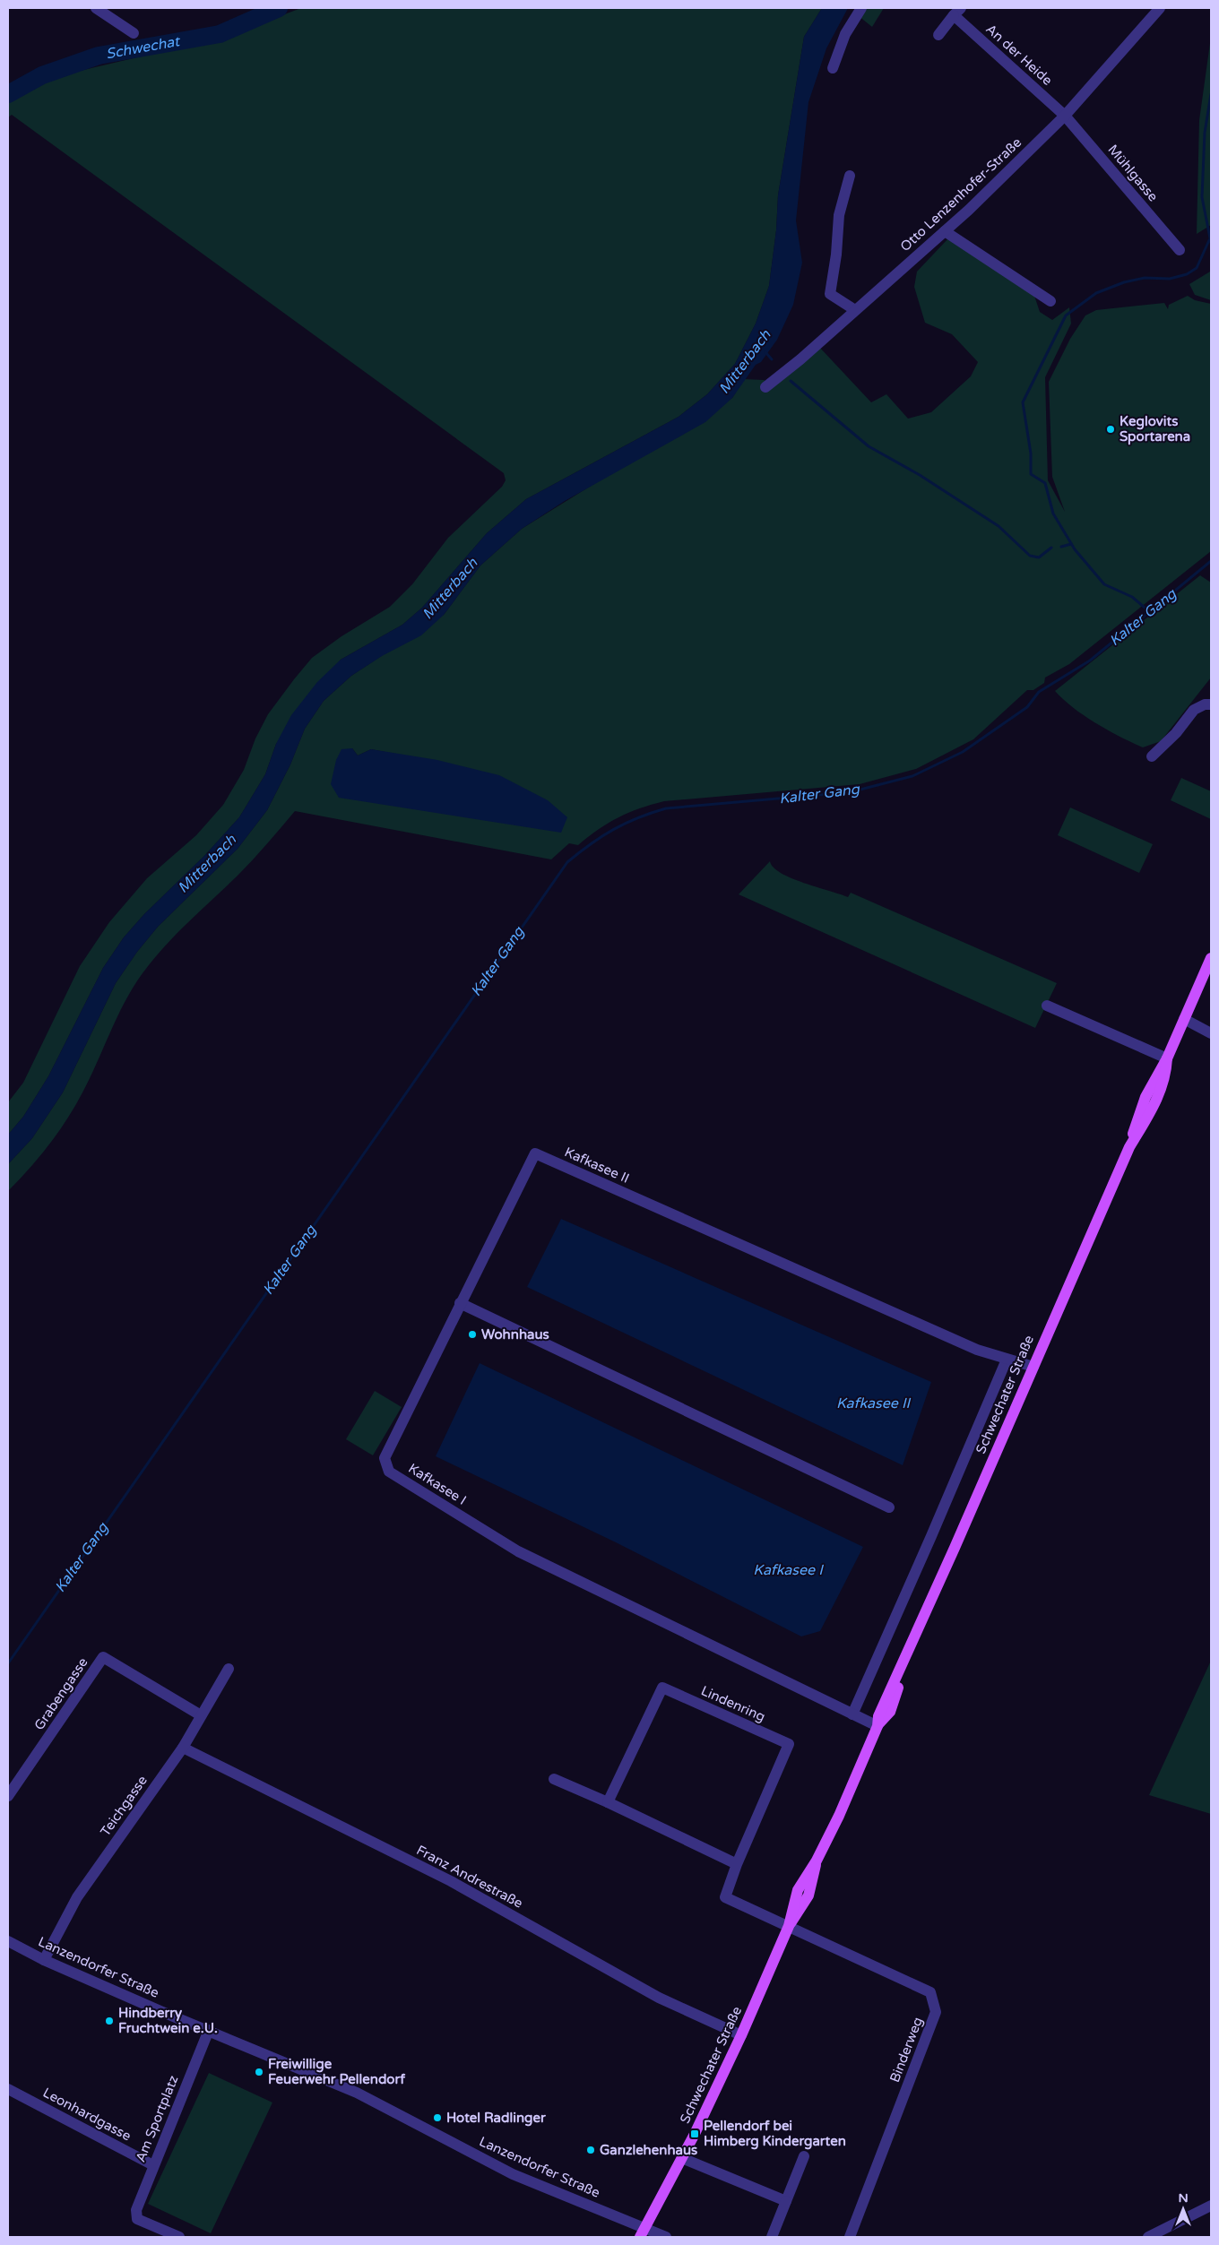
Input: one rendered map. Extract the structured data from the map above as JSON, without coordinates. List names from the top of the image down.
{
  "streets": {
    "main road": ["Schwechater Straße"],
    "street": [
      "An der Heide",
      "Mühlgasse",
      "Otto Lenzenhofer-Straße",
      "Kafkasee II",
      "Kafkasee I",
      "Grabengasse",
      "Lindenring",
      "Teichgasse",
      "Franz Andrestraße",
      "Lanzendorfer Straße",
      "Binderweg",
      "Leonhardgasse",
      "Am Sportplatz"
    ]
  },
  "crossings": [
    ["An der Heide", "Mühlgasse"],
    ["An der Heide", "Otto Lenzenhofer-Straße"],
    ["Mühlgasse", "Otto Lenzenhofer-Straße"],
    ["Kafkasee II", "Kafkasee I"],
    ["Schwechater Straße", "Kafkasee I"],
    ["Schwechater Straße", "Lindenring"],
    ["Schwechater Straße", "Franz Andrestraße"],
    ["Schwechater Straße", "Lanzendorfer Straße"],
    ["Schwechater Straße", "Binderweg"],
    ["Grabengasse", "Teichgasse"],
    ["Lindenring", "Binderweg"],
    ["Teichgasse", "Franz Andrestraße"],
    ["Teichgasse", "Lanzendorfer Straße"],
    ["Lanzendorfer Straße", "Am Sportplatz"],
    ["Leonhardgasse", "Am Sportplatz"]
  ],
  "water": [
    "Schwechat",
    "Mitterbach",
    "Kalter Gang",
    "Kafkasee II",
    "Kafkasee I"
  ],
  "places": {
    "other": [
      "Keglovits Sportarena",
      "Wohnhaus",
      "Hindberry Fruchtwein e.U.",
      "Freiwillige Feuerwehr Pellendorf",
      "Hotel Radlinger",
      "Ganzlehenhaus"
    ],
    "transit": ["Pellendorf bei Himberg Kindergarten"]
  },
  "north": "top"
}
